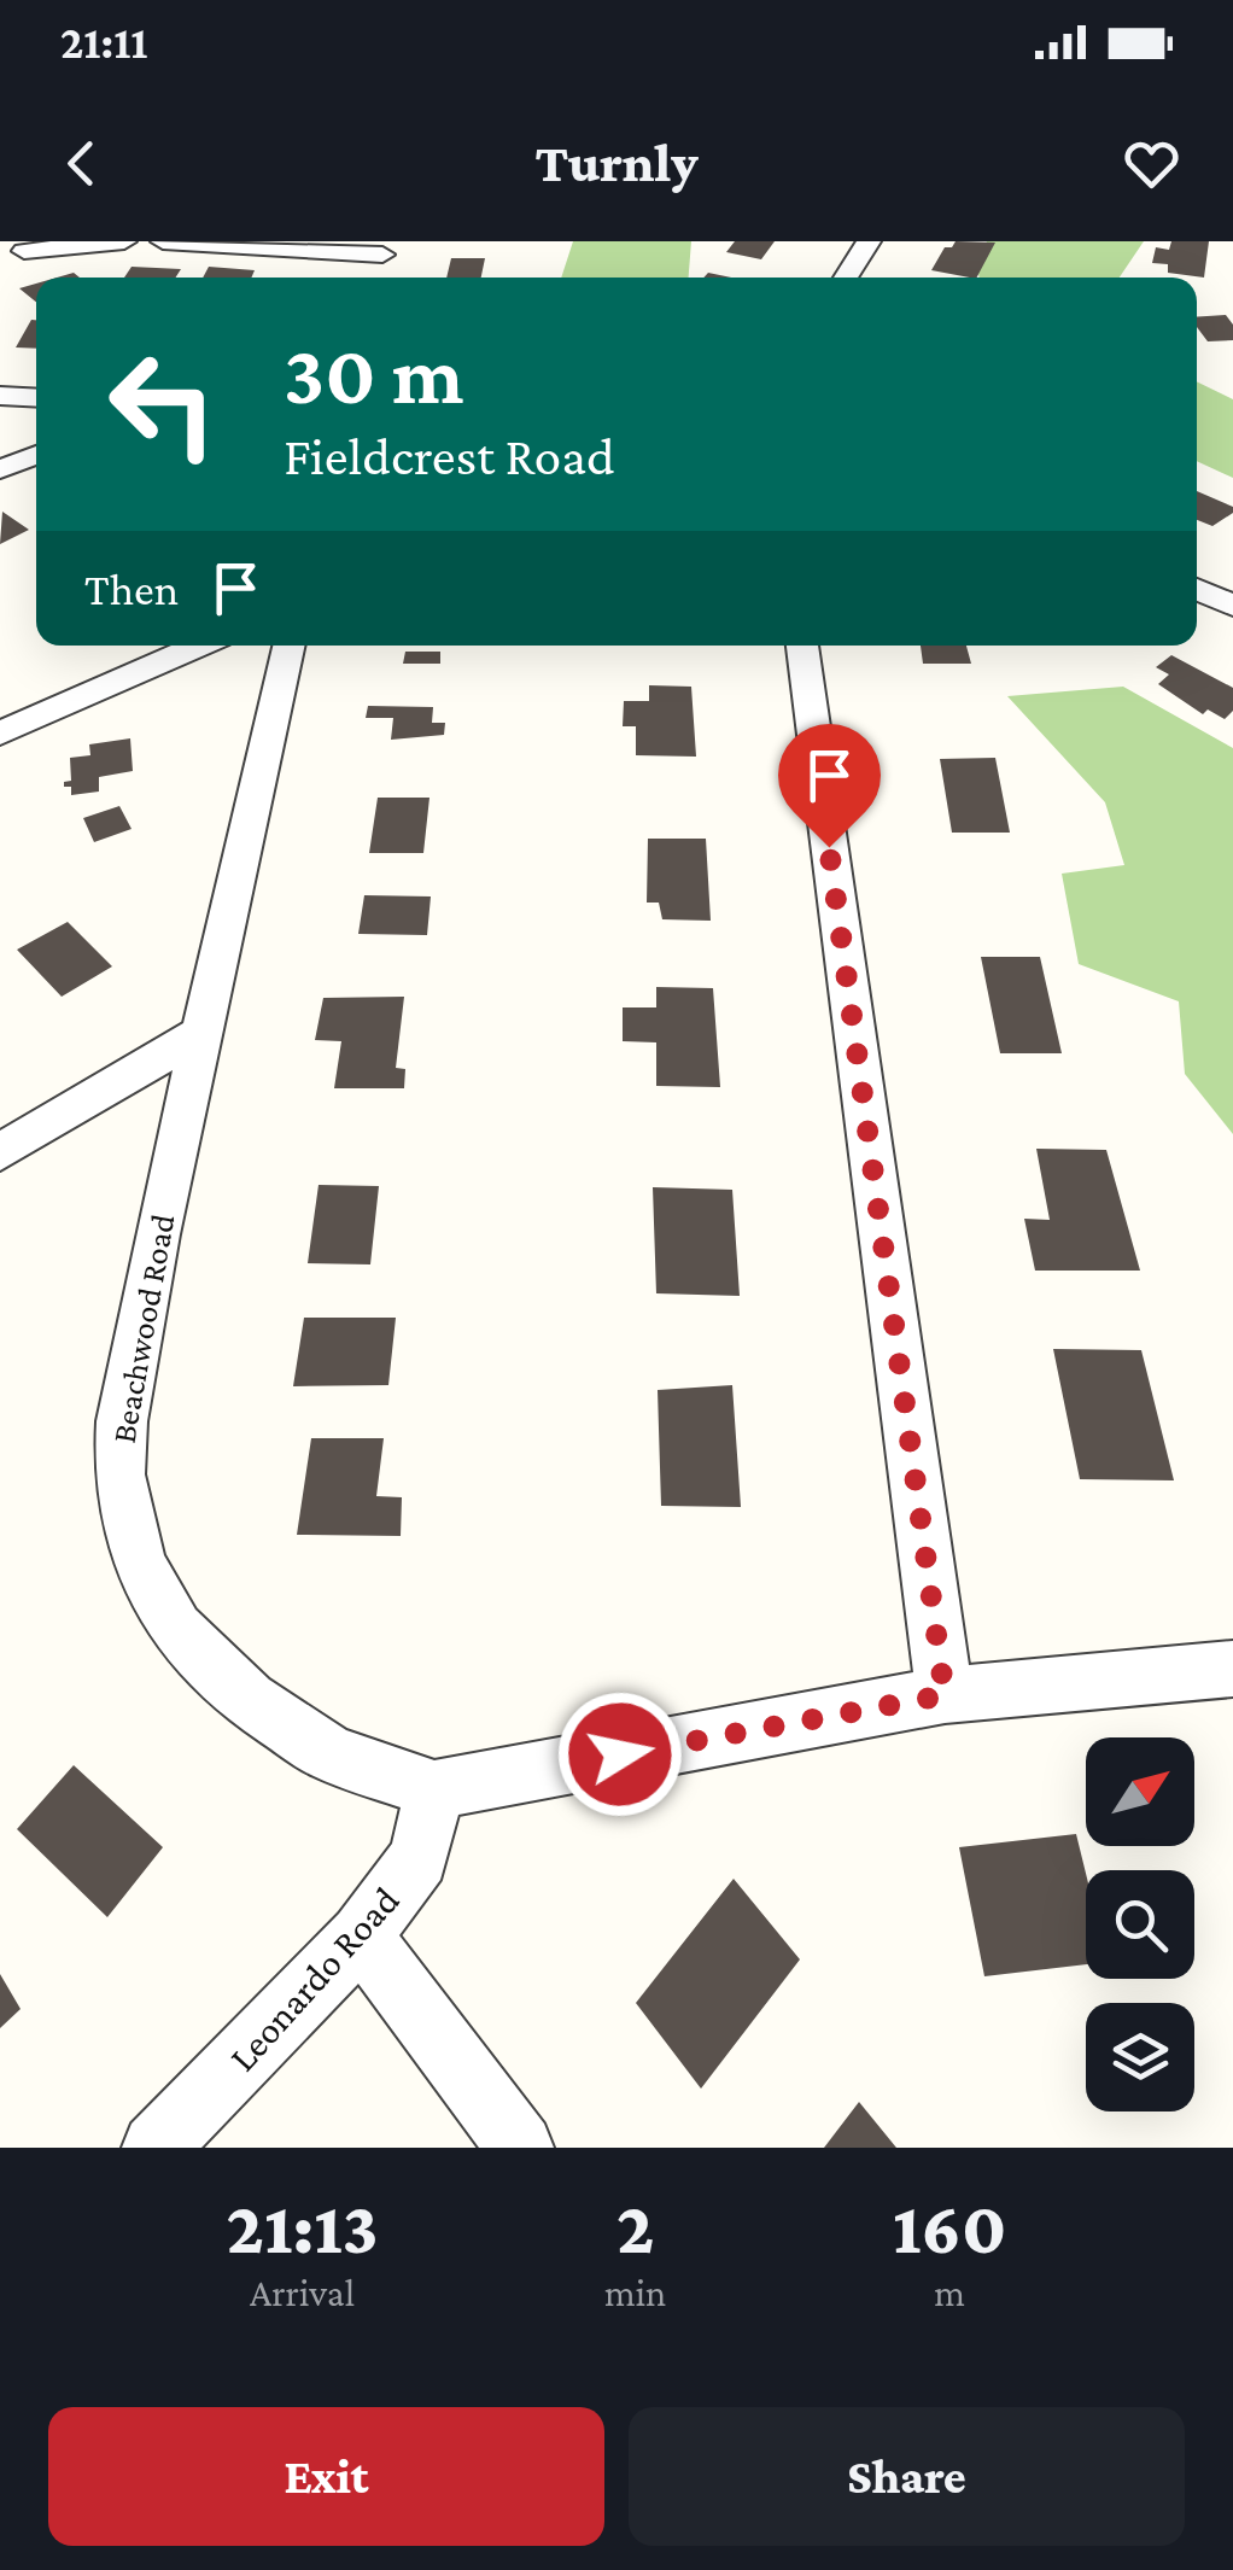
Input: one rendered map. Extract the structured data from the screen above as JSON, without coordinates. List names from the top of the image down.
{
  "streets": {
    "street": ["Beachwood Road", "Leonardo Road"]
  },
  "crossings": [
    ["Beachwood Road", "Leonardo Road"]
  ],
  "north": "top right",
  "page": {
    "status": "21:11",
    "header": "Turnly",
    "turn": ["30 m", "Fieldcrest Road"],
    "then": "Then",
    "eta": [
      "21:13",
      "Arrival",
      "2",
      "min",
      "160",
      "m"
    ],
    "buttons": ["Exit", "Share"]
  }
}
